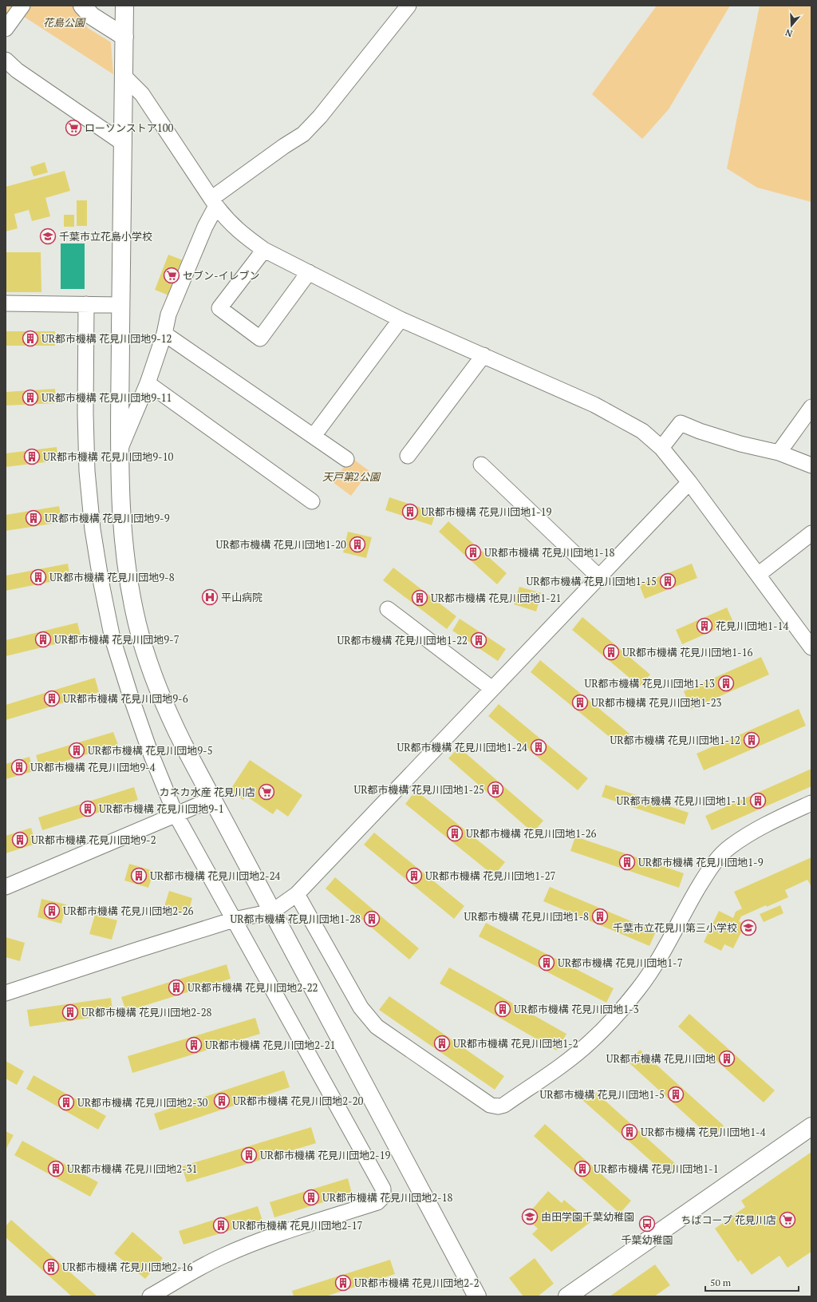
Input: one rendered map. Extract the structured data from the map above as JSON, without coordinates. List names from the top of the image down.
{
  "parks": ["花島公園", "天戸第2公園"],
  "places": {
    "supermarket": [
      "ローソンストア100",
      "セブン-イレブン",
      "カネカ水産 花見川店",
      "ちばコープ 花見川店"
    ],
    "school or university": ["千葉市立花島小学校", "千葉市立花見川第三小学校", "由田学園千葉幼稚園"],
    "building": [
      "UR都市機構 花見川団地9-12",
      "UR都市機構 花見川団地9-11",
      "UR都市機構 花見川団地9-10",
      "UR都市機構 花見川団地1-19",
      "UR都市機構 花見川団地9-9",
      "UR都市機構 花見川団地1-20",
      "UR都市機構 花見川団地1-18",
      "UR都市機構 花見川団地9-8",
      "UR都市機構 花見川団地1-15",
      "UR都市機構 花見川団地1-21",
      "花見川団地1-14",
      "UR都市機構 花見川団地9-7",
      "UR都市機構 花見川団地1-22",
      "UR都市機構 花見川団地1-16",
      "UR都市機構 花見川団地1-13",
      "UR都市機構 花見川団地9-6",
      "UR都市機構 花見川団地1-23",
      "UR都市機構 花見川団地1-12",
      "UR都市機構 花見川団地1-24",
      "UR都市機構 花見川団地9-5",
      "UR都市機構 花見川団地9-4",
      "UR都市機構 花見川団地1-25",
      "UR都市機構 花見川団地1-11",
      "UR都市機構 花見川団地9-1",
      "UR都市機構 花見川団地1-26",
      "UR都市機構 花見川団地9-2",
      "UR都市機構 花見川団地1-9",
      "UR都市機構 花見川団地2-24",
      "UR都市機構 花見川団地1-27",
      "UR都市機構 花見川団地2-26",
      "UR都市機構 花見川団地1-8",
      "UR都市機構 花見川団地1-28",
      "UR都市機構 花見川団地1-7",
      "UR都市機構 花見川団地2-22",
      "UR都市機構 花見川団地1-3",
      "UR都市機構 花見川団地2-28",
      "UR都市機構 花見川団地1-2",
      "UR都市機構 花見川団地2-21",
      "UR都市機構 花見川団地",
      "UR都市機構 花見川団地1-5",
      "UR都市機構 花見川団地2-20",
      "UR都市機構 花見川団地2-30",
      "UR都市機構 花見川団地1-4",
      "UR都市機構 花見川団地2-19",
      "UR都市機構 花見川団地2-31",
      "UR都市機構 花見川団地1-1",
      "UR都市機構 花見川団地2-18",
      "UR都市機構 花見川団地2-17",
      "UR都市機構 花見川団地2-16",
      "UR都市機構 花見川団地2-2"
    ],
    "hospital": ["平山病院"],
    "bus stop": ["千葉幼稚園"]
  },
  "scale_bar": "50 m",
  "north": "bottom"
}
